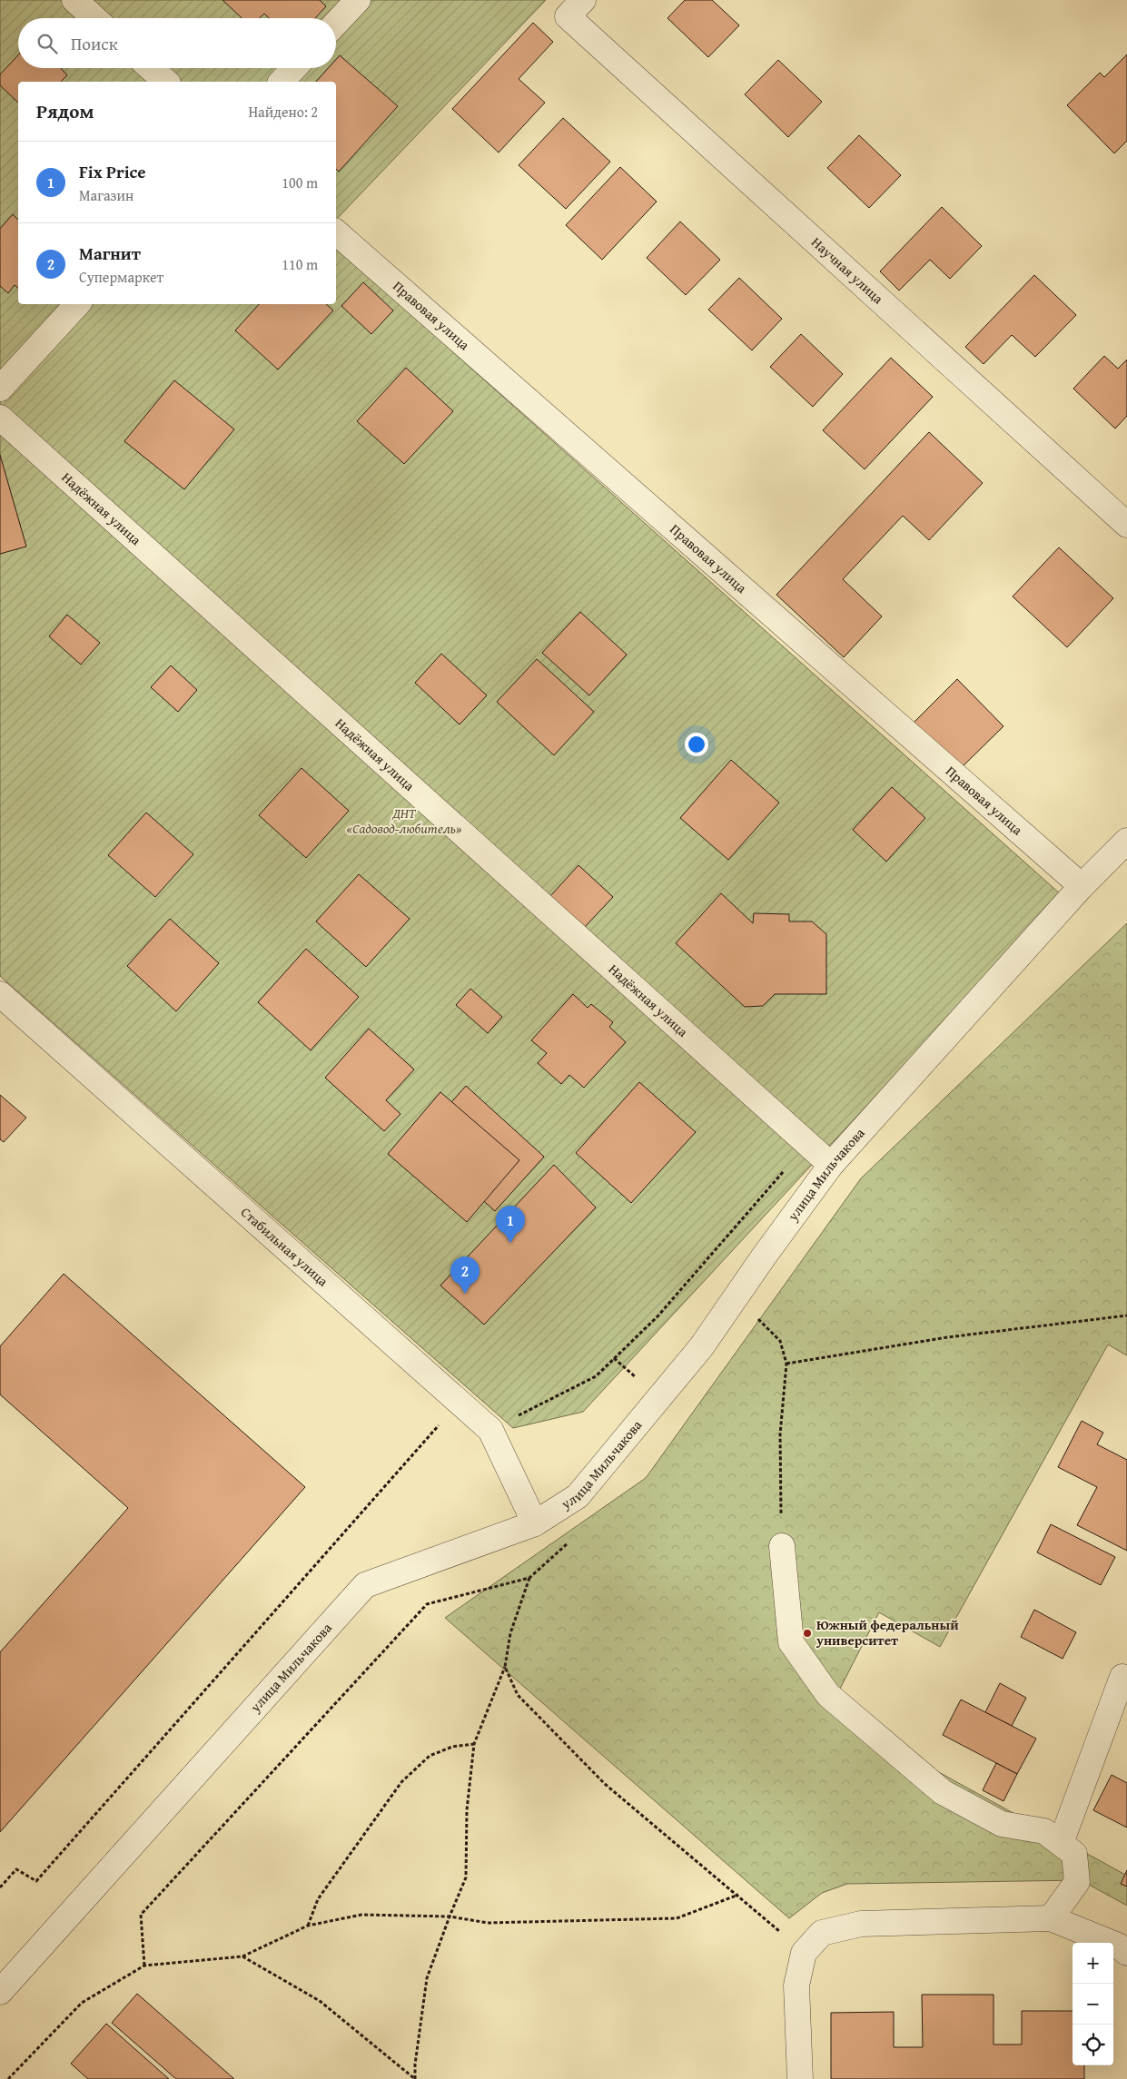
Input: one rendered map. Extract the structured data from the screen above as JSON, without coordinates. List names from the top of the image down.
{
  "streets": {
    "street": [
      "Научная улица",
      "Правовая улица",
      "Надёжная улица",
      "улица Мильчакова",
      "Стабильная улица"
    ]
  },
  "crossings": [
    ["Правовая улица", "улица Мильчакова"],
    ["Надёжная улица", "улица Мильчакова"],
    ["улица Мильчакова", "Стабильная улица"]
  ],
  "parks": ["ДНТ «Садовод-любитель»"],
  "places": ["Южный федеральный университет"],
  "page": {
    "search": "Поиск",
    "heading": ["Рядом", "Найдено: 2"],
    "list": [
      {
        "mark": "1",
        "name": "Fix Price",
        "note": "Магазин",
        "value": "100 m"
      },
      {
        "mark": "2",
        "name": "Магнит",
        "note": "Супермаркет",
        "value": "110 m"
      }
    ],
    "pins": ["1", "2"],
    "map_buttons": ["+", "−"]
  }
}
